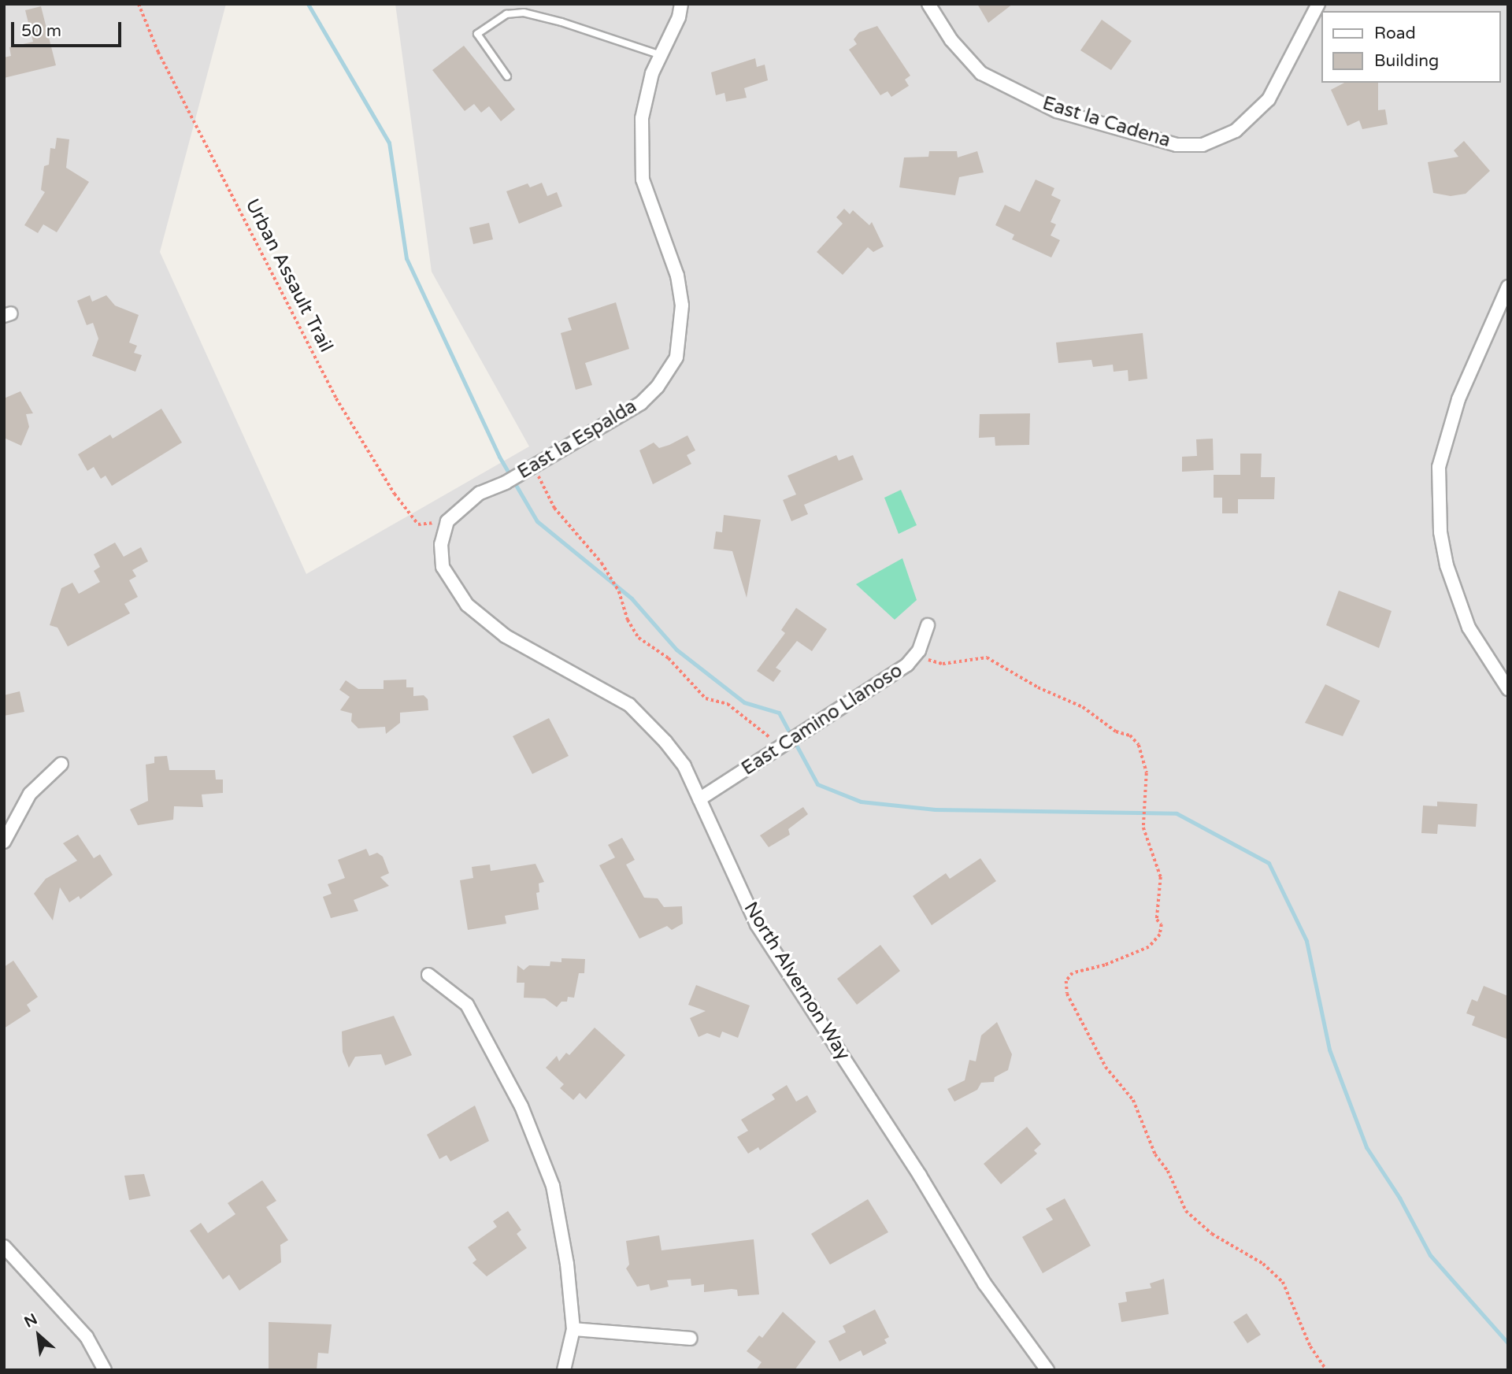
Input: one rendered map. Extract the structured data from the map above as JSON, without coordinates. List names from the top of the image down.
{
  "streets": {
    "street": [
      "East la Cadena",
      "East la Espalda",
      "East Camino Llanoso",
      "North Alvernon Way"
    ],
    "path": ["Urban Assault Trail"]
  },
  "crossings": [
    ["Urban Assault Trail", "East la Espalda"],
    ["Urban Assault Trail", "North Alvernon Way"],
    ["East la Espalda", "North Alvernon Way"],
    ["East Camino Llanoso", "North Alvernon Way"]
  ],
  "legend": ["Road", "Building"],
  "scale_bar": "50 m",
  "north": "top left"
}
